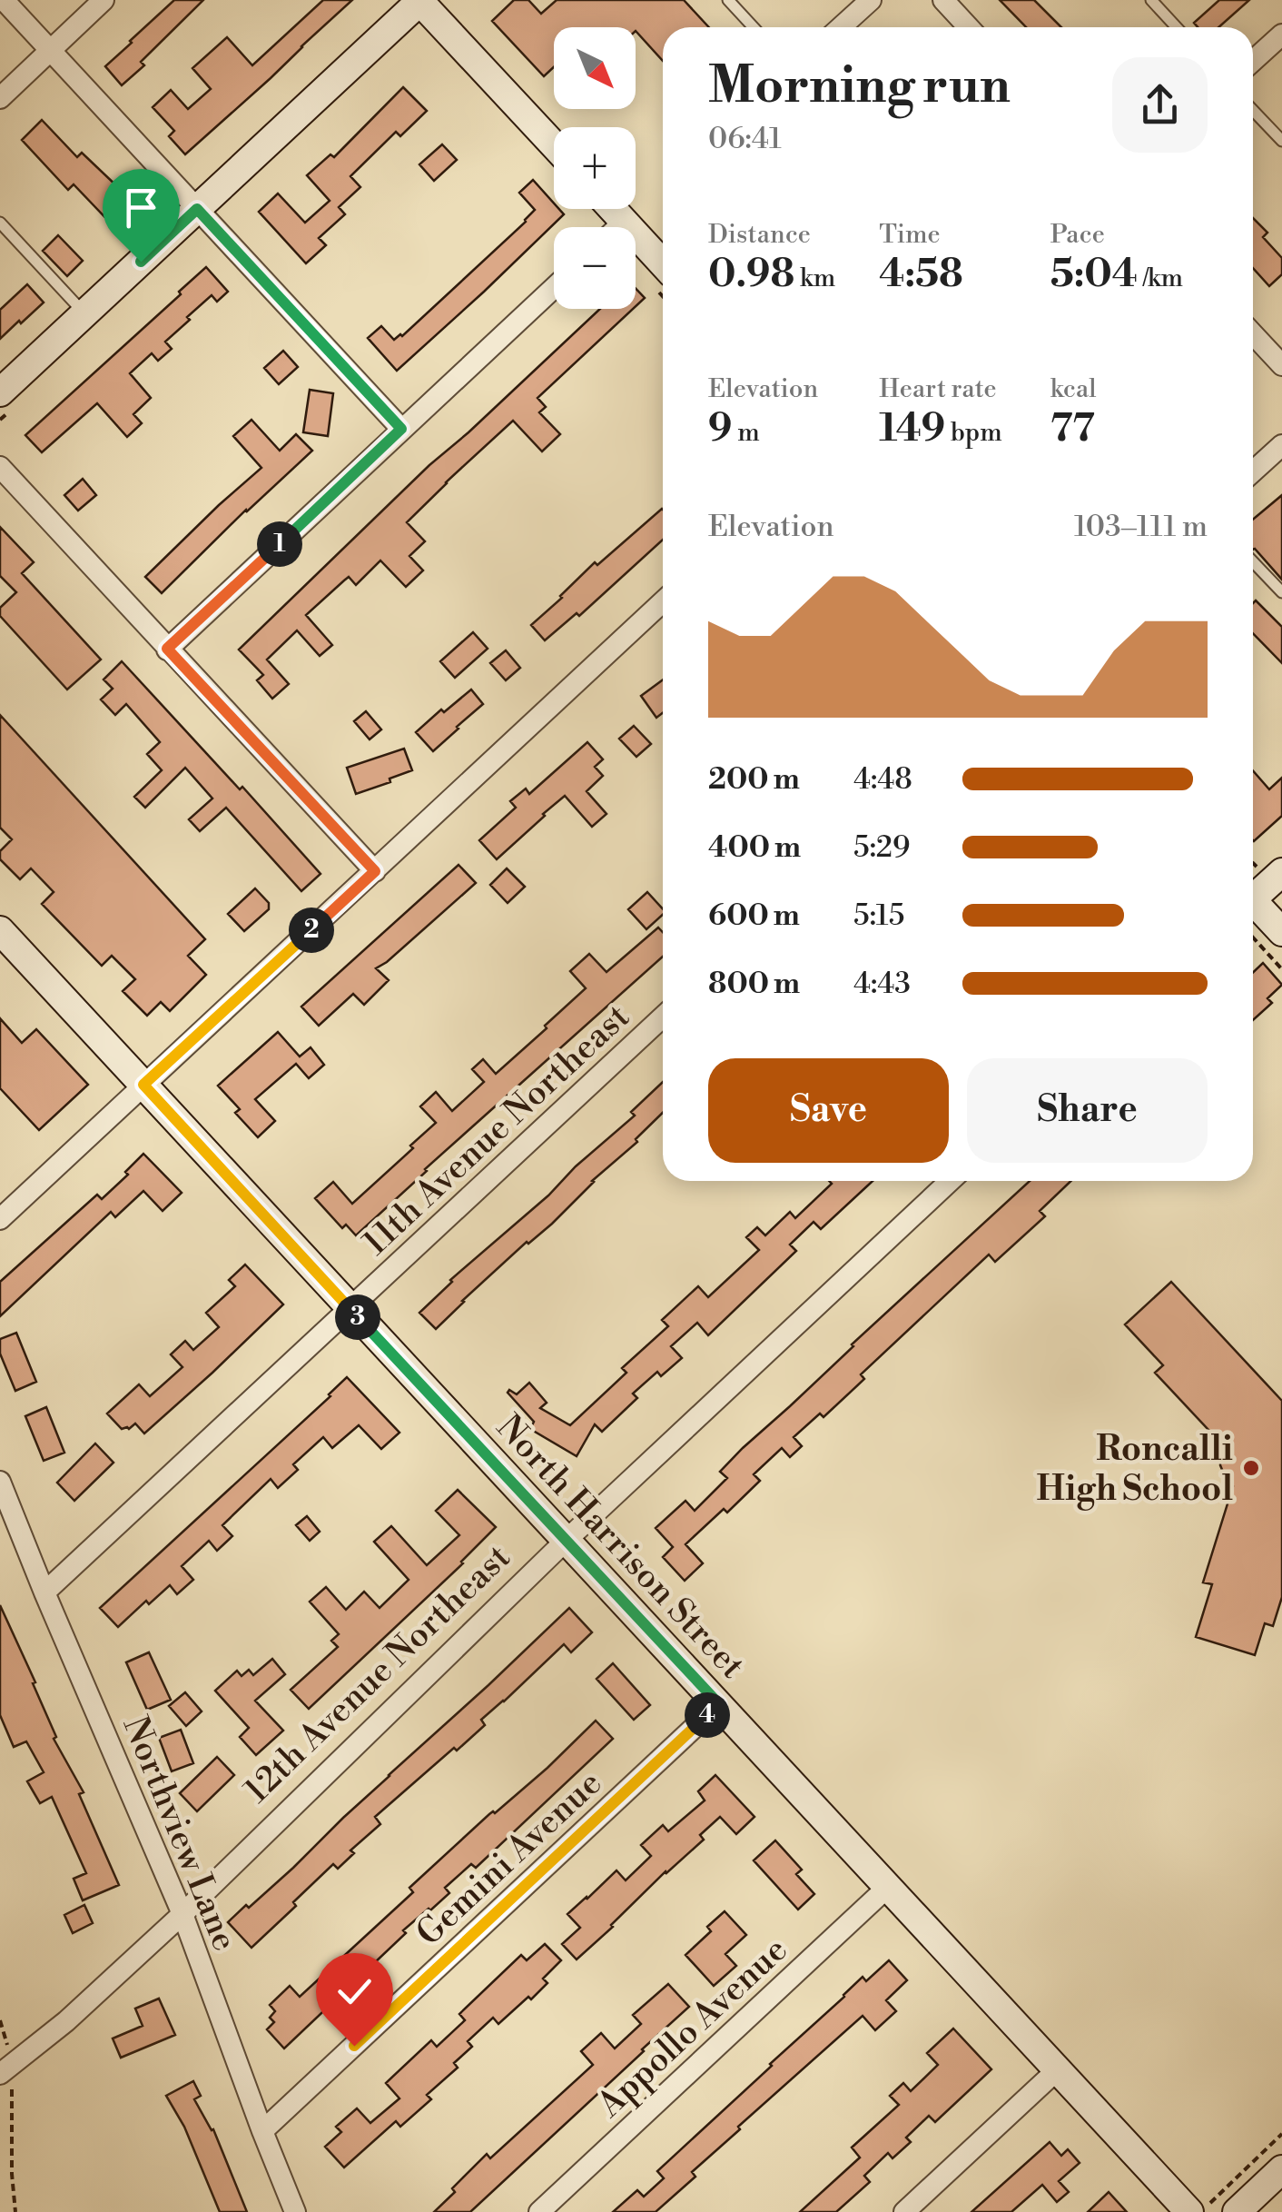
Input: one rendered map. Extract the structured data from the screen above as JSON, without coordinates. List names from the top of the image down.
{
  "streets": {
    "street": [
      "11th Avenue Northeast",
      "North Harrison Street",
      "12th Avenue Northeast",
      "Northview Lane",
      "Gemini Avenue",
      "Appollo Avenue"
    ]
  },
  "crossings": [
    ["11th Avenue Northeast", "North Harrison Street"],
    ["11th Avenue Northeast", "Northview Lane"],
    ["North Harrison Street", "12th Avenue Northeast"],
    ["North Harrison Street", "Gemini Avenue"],
    ["North Harrison Street", "Appollo Avenue"],
    ["12th Avenue Northeast", "Northview Lane"],
    ["Northview Lane", "Gemini Avenue"]
  ],
  "places": ["Roncalli High School"],
  "north": "bottom right",
  "page": {
    "map_buttons": ["+", "−"],
    "heading": ["Morning run", "06:41"],
    "stats": [
      ["Distance", "0.98 km"],
      ["Time", "4:58"],
      ["Pace", "5:04 /km"],
      ["Elevation", "9 m"],
      ["Heart rate", "149 bpm"],
      ["kcal", "77"]
    ],
    "chart": ["Elevation", "103–111 m"],
    "pins": [
      "1",
      "2",
      "3",
      "4"
    ],
    "list": [
      {
        "name": "200 m",
        "note": "4:48"
      },
      {
        "name": "400 m",
        "note": "5:29"
      },
      {
        "name": "600 m",
        "note": "5:15"
      },
      {
        "name": "800 m",
        "note": "4:43"
      }
    ],
    "buttons": ["Save", "Share"]
  }
}
